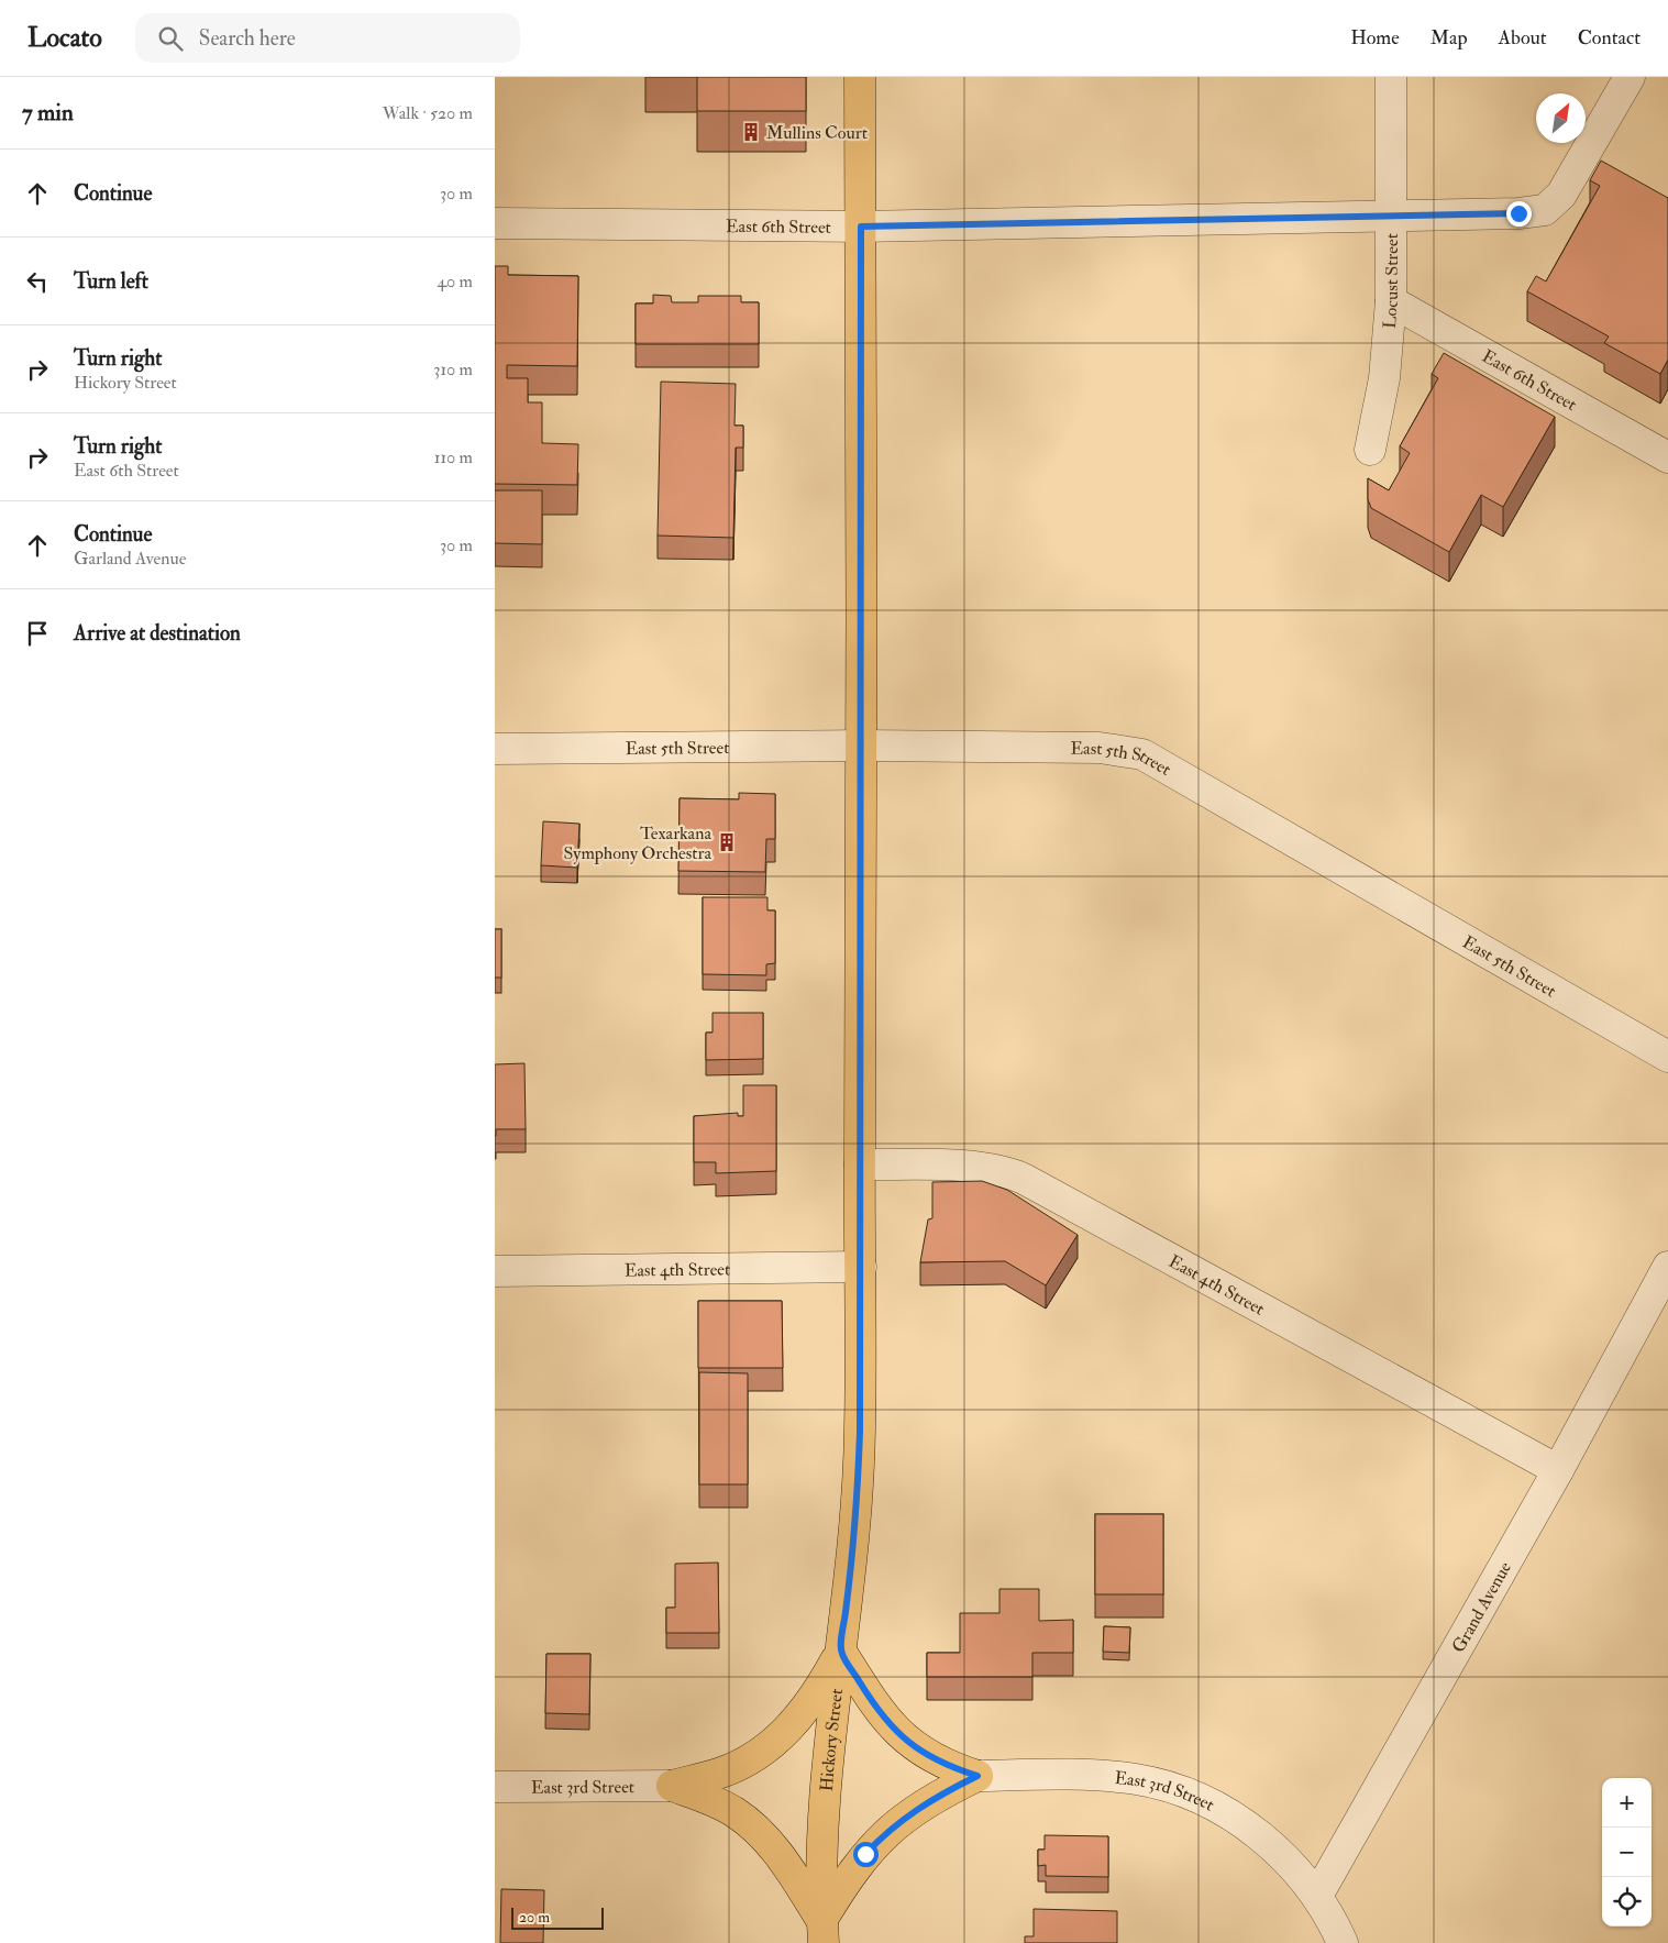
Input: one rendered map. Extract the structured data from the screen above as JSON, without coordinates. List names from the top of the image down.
{
  "streets": {
    "main road": ["Hickory Street"],
    "street": [
      "East 6th Street",
      "Locust Street",
      "East 5th Street",
      "East 4th Street",
      "Grand Avenue",
      "East 3rd Street"
    ]
  },
  "crossings": [
    ["East 6th Street", "Locust Street"],
    ["East 6th Street", "Hickory Street"],
    ["East 5th Street", "Hickory Street"],
    ["East 4th Street", "Grand Avenue"],
    ["East 4th Street", "Hickory Street"],
    ["Grand Avenue", "East 3rd Street"]
  ],
  "places": {
    "building": ["Mullins Court", "Texarkana Symphony Orchestra"]
  },
  "scale_bar": "20 m",
  "north": "top right",
  "page": {
    "header": "Locato",
    "search": "Search here",
    "nav": [
      "Home",
      "Map",
      "About",
      "Contact"
    ],
    "heading": ["7 min", "Walk · 520 m"],
    "list": [
      ["Continue", "30 m"],
      ["Turn left", "40 m"],
      ["Turn right", "Hickory Street", "310 m"],
      ["Turn right", "East 6th Street", "110 m"],
      ["Continue", "Garland Avenue", "30 m"],
      "Arrive at destination"
    ],
    "map_buttons": ["+", "−"],
    "scale": "20 m"
  }
}
